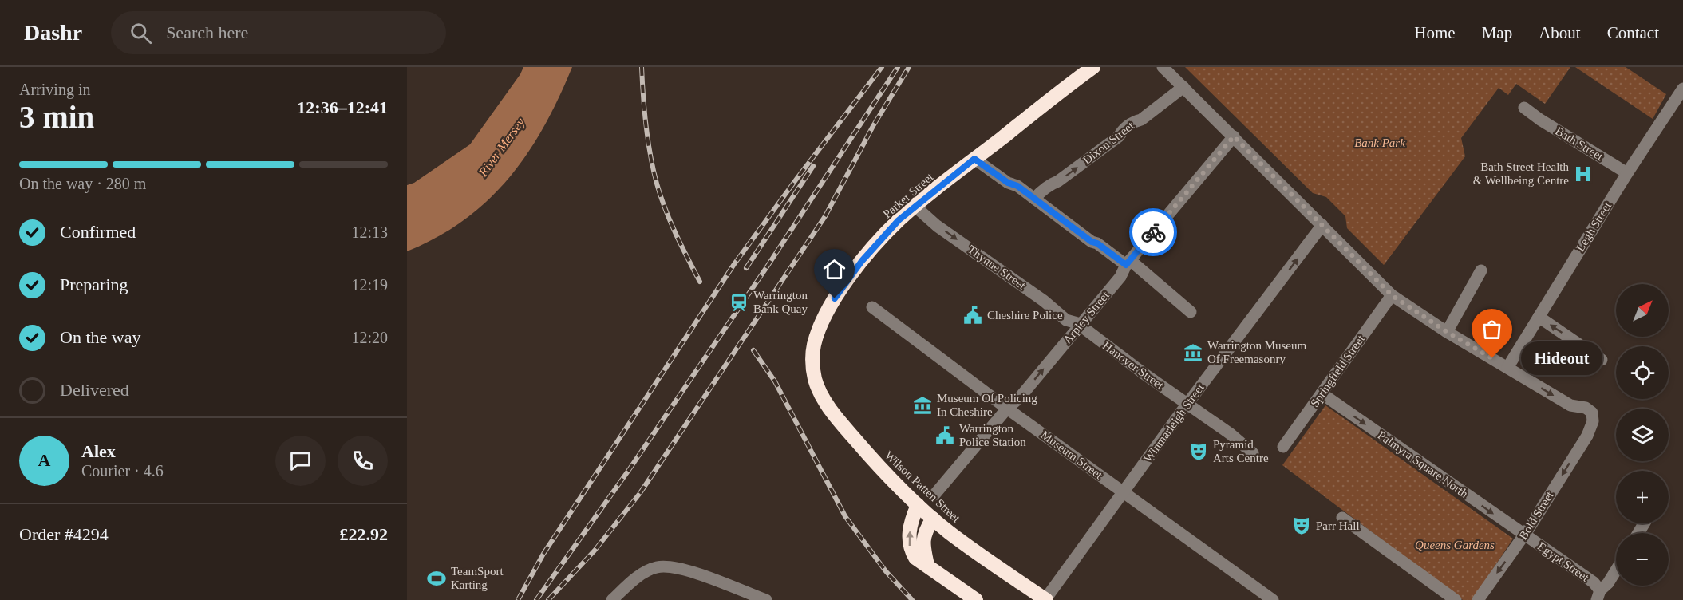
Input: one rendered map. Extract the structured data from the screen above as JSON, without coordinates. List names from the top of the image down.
{
  "streets": {
    "highway": ["Parker Street", "Wilson Patten Street"],
    "street": [
      "Dixon Street",
      "Bath Street",
      "Legh Street",
      "Thynne Street",
      "Arpley Street",
      "Hanover Street",
      "Springfield Street",
      "Winmarleigh Street",
      "Museum Street",
      "Palmyra Square North",
      "Bold Street",
      "Egypt Street"
    ]
  },
  "crossings": [
    ["Bath Street", "Legh Street"],
    ["Parker Street", "Thynne Street"],
    ["Parker Street", "Wilson Patten Street"],
    ["Legh Street", "Bold Street"],
    ["Thynne Street", "Arpley Street"],
    ["Thynne Street", "Hanover Street"],
    ["Arpley Street", "Hanover Street"],
    ["Arpley Street", "Museum Street"],
    ["Hanover Street", "Winmarleigh Street"],
    ["Springfield Street", "Palmyra Square North"],
    ["Winmarleigh Street", "Museum Street"],
    ["Winmarleigh Street", "Wilson Patten Street"],
    ["Palmyra Square North", "Bold Street"],
    ["Palmyra Square North", "Egypt Street"],
    ["Bold Street", "Egypt Street"]
  ],
  "one_way": ["Dixon Street", "Winmarleigh Street"],
  "water": ["River Mersey"],
  "parks": ["Bank Park", "Queens Gardens"],
  "places": {
    "hospital": ["Bath Street Health & Wellbeing Centre"],
    "station": ["Warrington Bank Quay"],
    "public building": ["Cheshire Police", "Warrington Police Station"],
    "museum": ["Warrington Museum Of Freemasonry", "Museum Of Policing In Cheshire"],
    "other": ["Hideout"],
    "theatre": ["Pyramid Arts Centre", "Parr Hall"],
    "sports": ["TeamSport Karting"]
  },
  "north": "top right",
  "page": {
    "header": "Dashr",
    "search": "Search here",
    "nav": [
      "Home",
      "Map",
      "About",
      "Contact"
    ],
    "heading": ["3 min", "Arriving in", "12:36–12:41"],
    "panel": [
      "Alex",
      "Courier · 4.6",
      "Order #4294",
      "£22.92"
    ],
    "bar": "On the way · 280 m",
    "list": [
      ["Confirmed", "12:13"],
      ["Preparing", "12:19"],
      ["On the way", "12:20"],
      "Delivered"
    ],
    "map_buttons": ["+", "−"],
    "bubble": "Hideout",
    "round": "A"
  }
}
